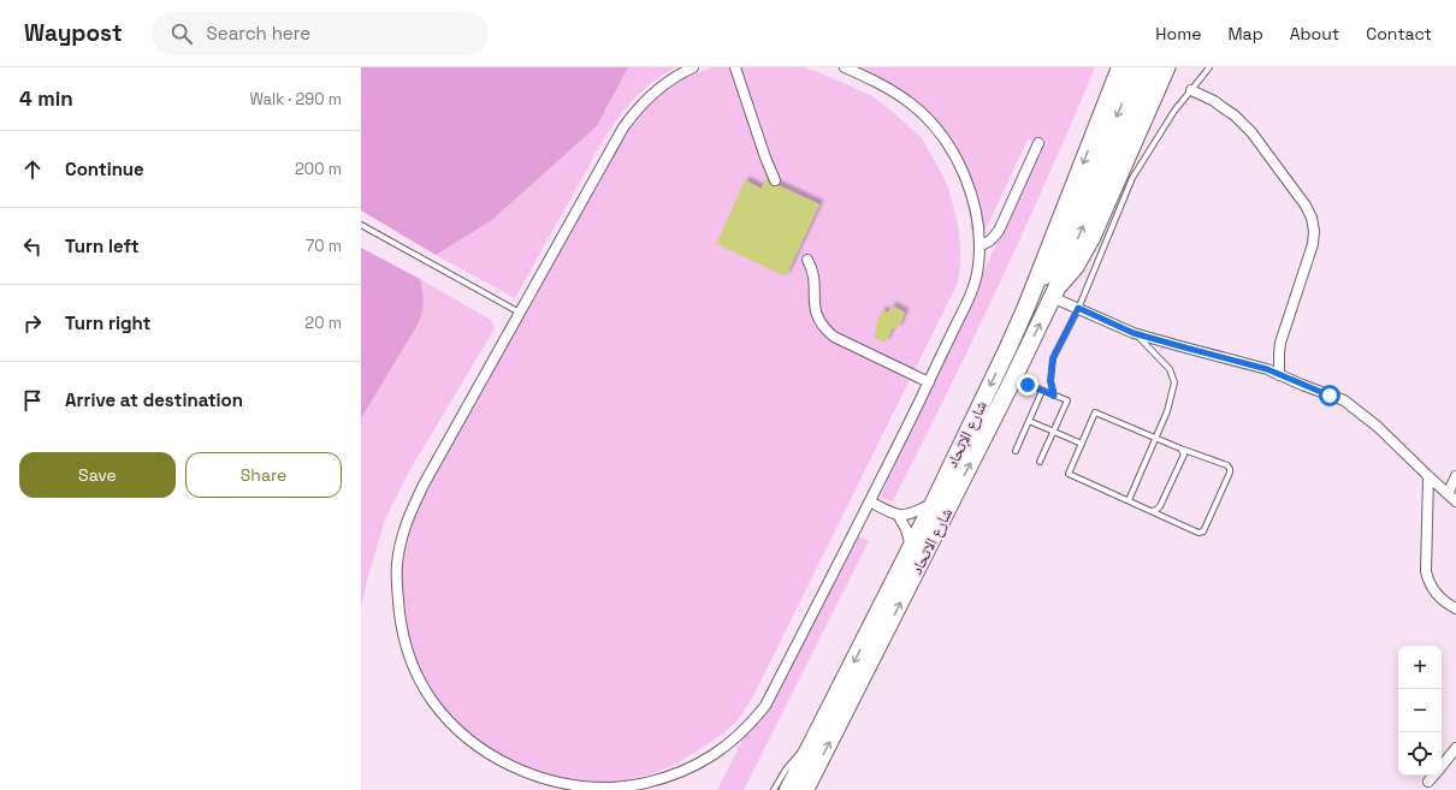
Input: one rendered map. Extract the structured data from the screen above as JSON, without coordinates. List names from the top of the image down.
{
  "streets": {
    "highway": ["شارع الإتحاد", "شارع الاتحاد"]
  },
  "one_way": ["شارع الاتحاد"],
  "page": {
    "header": "Waypost",
    "search": "Search here",
    "nav": [
      "Home",
      "Map",
      "About",
      "Contact"
    ],
    "heading": ["4 min", "Walk · 290 m"],
    "list": [
      ["Continue", "200 m"],
      ["Turn left", "70 m"],
      ["Turn right", "20 m"],
      "Arrive at destination"
    ],
    "buttons": ["Save", "Share"],
    "map_buttons": ["+", "−"]
  }
}
